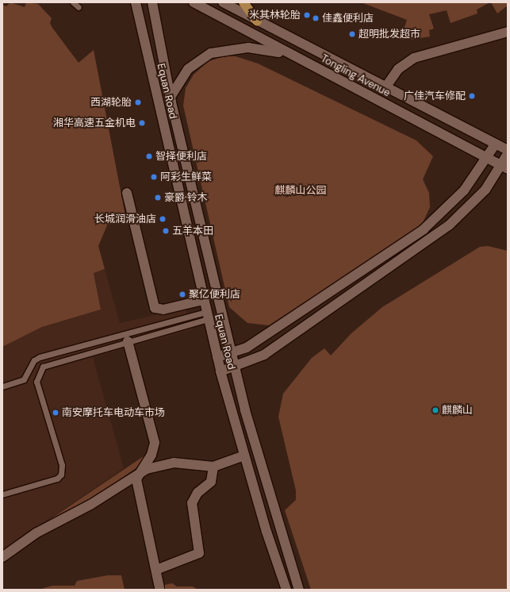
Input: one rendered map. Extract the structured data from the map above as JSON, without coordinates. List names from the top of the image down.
{
  "streets": {
    "main road": ["Tongling Avenue", "Equan Road"]
  },
  "parks": ["麒麟山公园"],
  "places": [
    "米其林轮胎",
    "佳鑫便利店",
    "超明批发超市",
    "广佳汽车修配",
    "西湖轮胎",
    "湘华高速五金机电",
    "智择便利店",
    "阿彩生鲜菜",
    "豪爵·铃木",
    "长城润滑油店",
    "五羊本田",
    "聚亿便利店",
    "麒麟山",
    "南安摩托车电动车市场"
  ]
}
